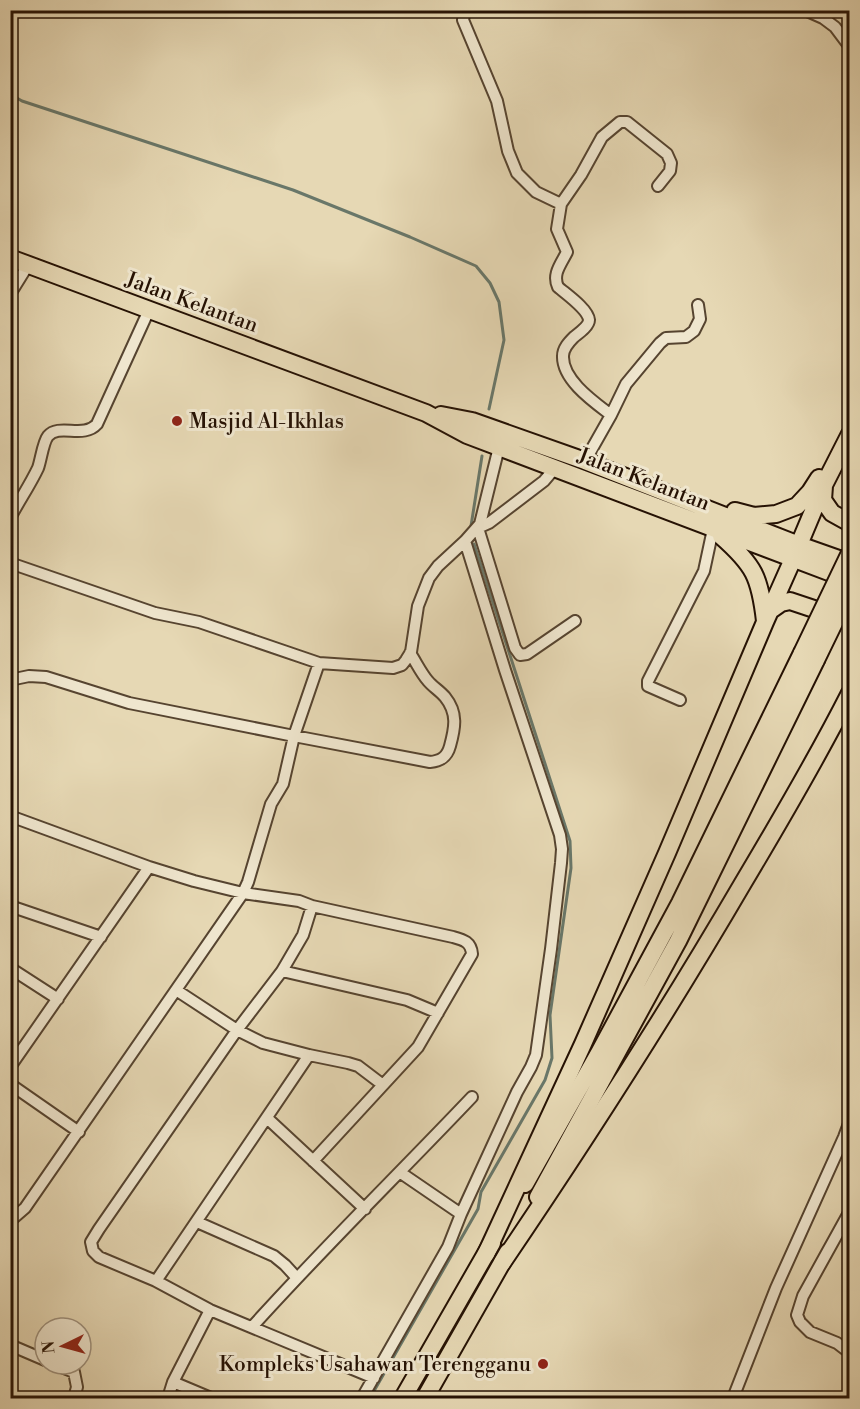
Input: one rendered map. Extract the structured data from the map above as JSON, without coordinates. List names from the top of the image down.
{
  "streets": {
    "main road": ["Jalan Kelantan"]
  },
  "places": ["Masjid Al-Ikhlas", "Kompleks Usahawan Terengganu"],
  "north": "left"
}
